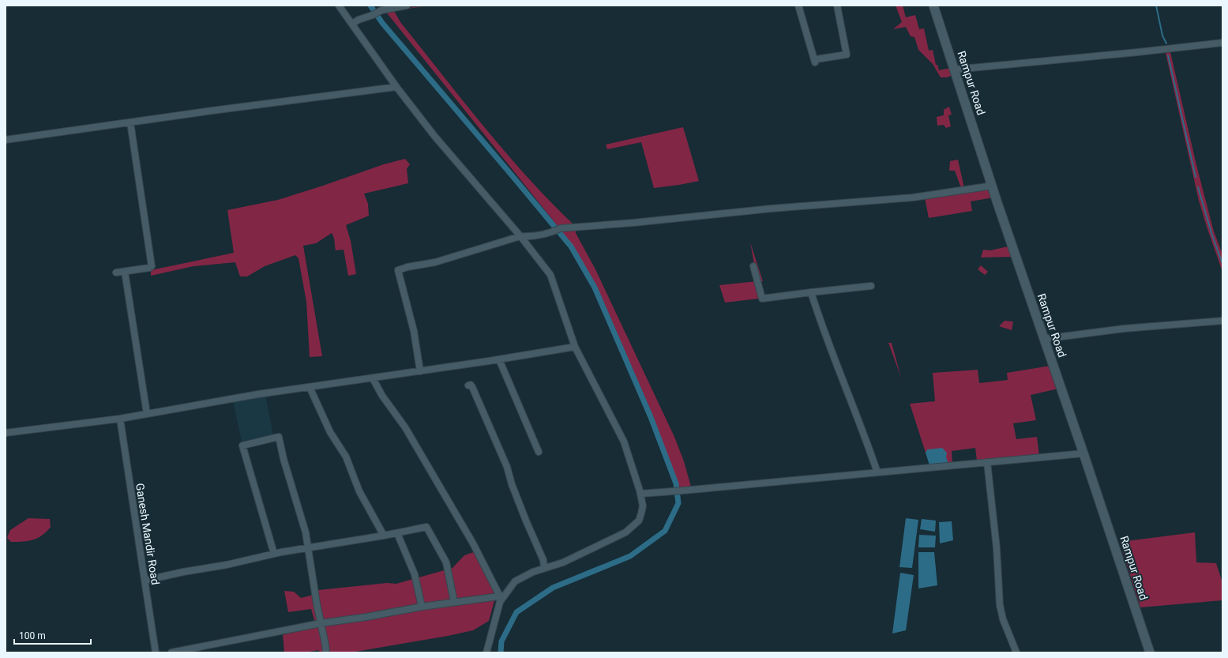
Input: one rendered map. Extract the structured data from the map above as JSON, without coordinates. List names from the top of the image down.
{
  "streets": {
    "main road": ["Rampur Road"],
    "street": ["Ganesh Mandir Road"]
  },
  "scale_bar": "100 m"
}
